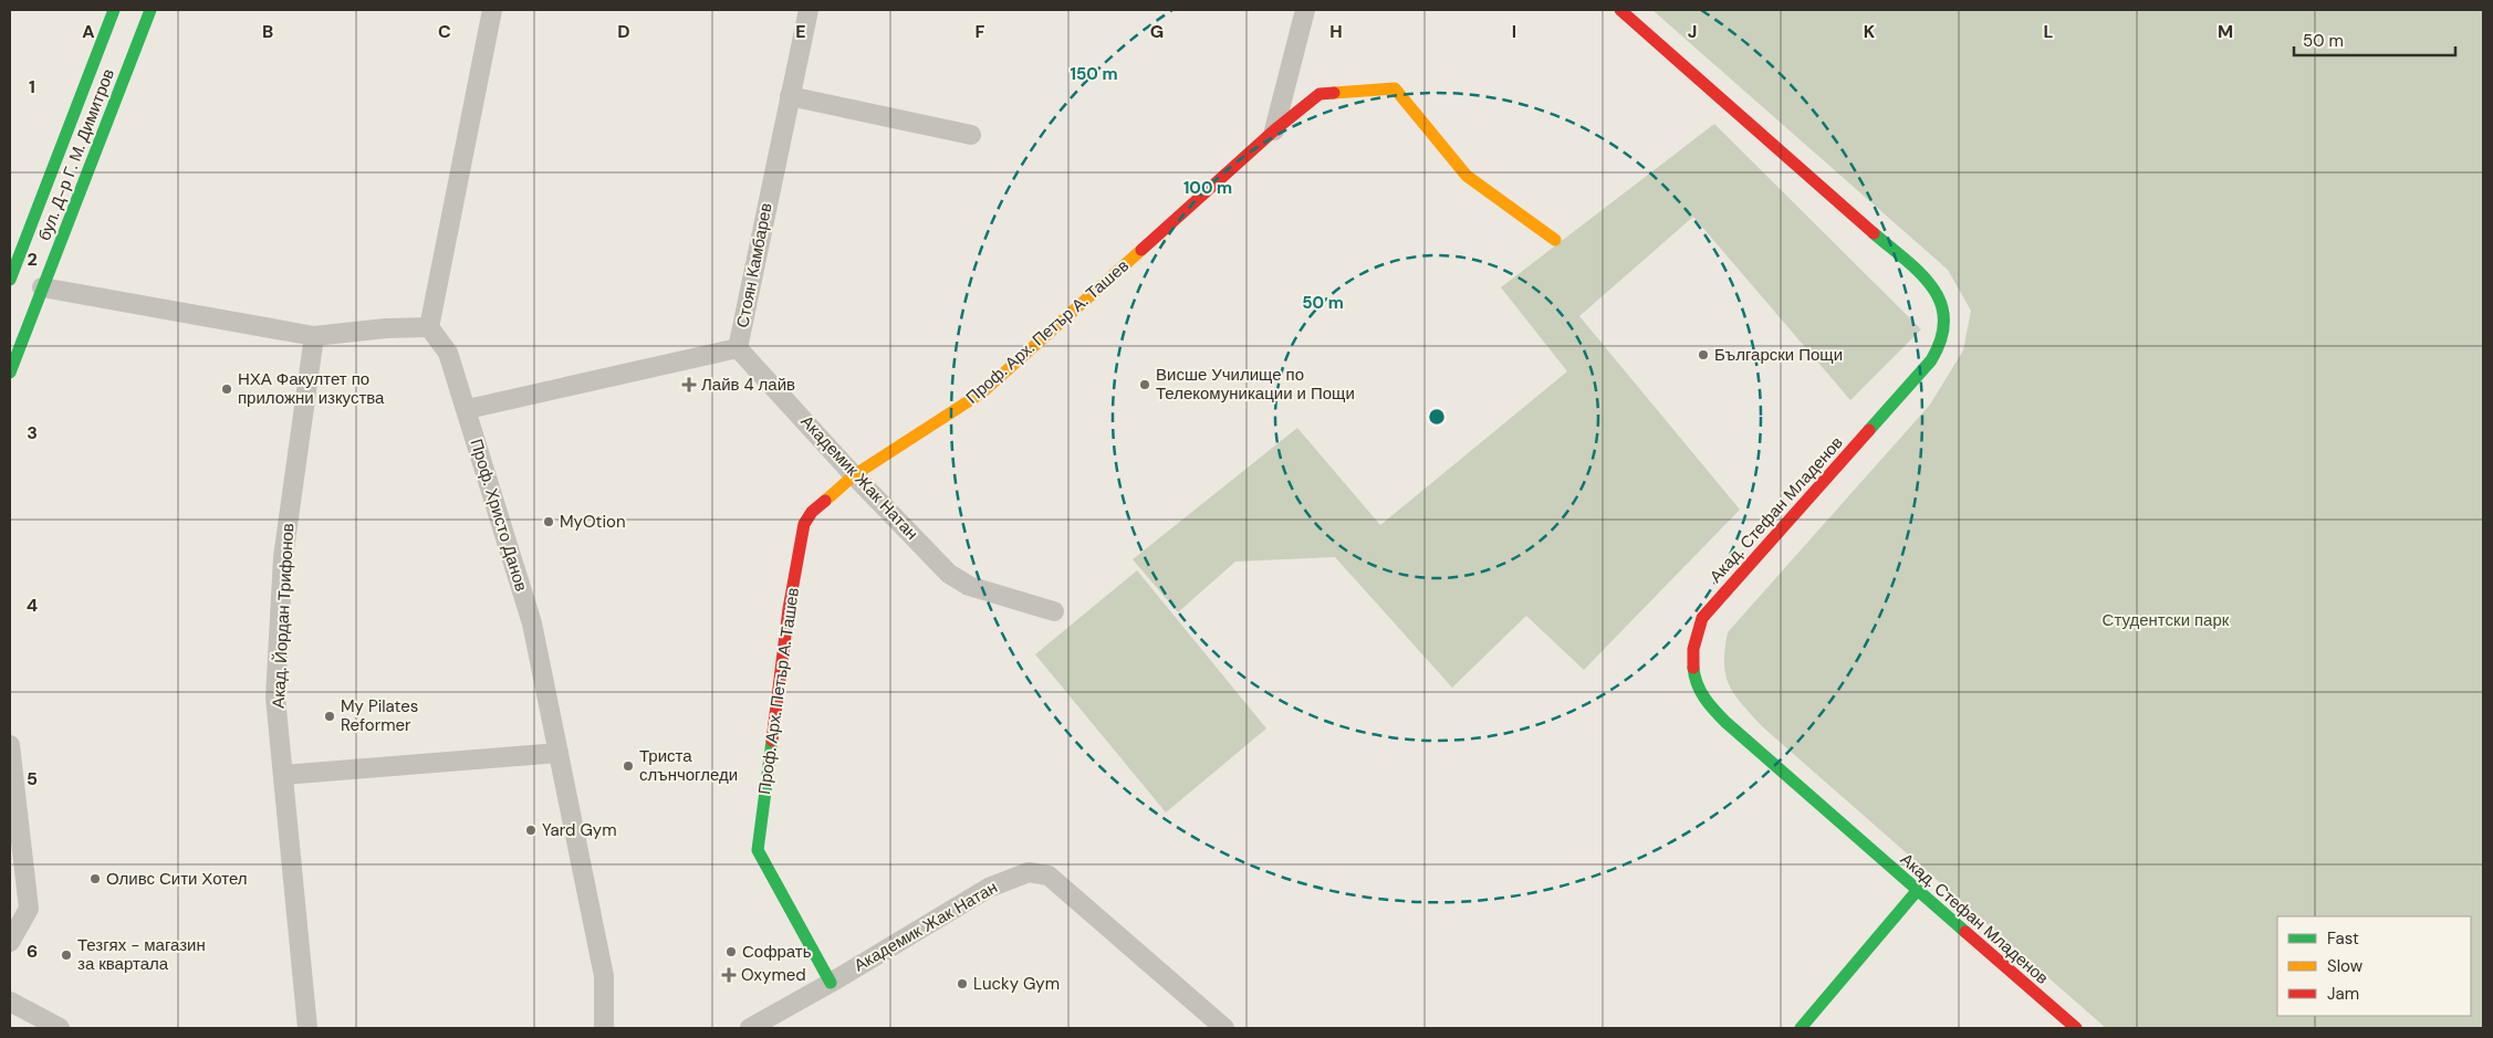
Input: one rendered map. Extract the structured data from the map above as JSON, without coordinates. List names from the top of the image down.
{
  "streets": {
    "street": [
      "бул. Д-р Г. М. Димитров",
      "Стоян Камбарев",
      "Проф. Арх. Петър А. Ташев",
      "Академик Жак Натан",
      "Акад. Стефан Младенов",
      "Проф. Христо Данов",
      "Акад. Йордан Трифонов"
    ]
  },
  "crossings": [
    ["Стоян Камбарев", "Академик Жак Натан"],
    ["Стоян Камбарев", "Проф. Христо Данов"],
    ["Проф. Арх. Петър А. Ташев", "Академик Жак Натан"]
  ],
  "parks": ["Студентски парк"],
  "places": {
    "other": [
      "Български Пощи",
      "Висше Училище по Телекомуникации и Пощи",
      "НХА Факултет по приложни изкуства",
      "MyOtion",
      "My Pilates Reformer",
      "Триста слънчогледи",
      "Yard Gym",
      "Оливс Сити Хотел",
      "Софрать",
      "Тезгях - магазин за квартала",
      "Lucky Gym"
    ],
    "health": ["Лайв 4 лайв", "Oxymed"]
  },
  "legend": ["Fast", "Slow", "Jam"],
  "scale_bar": "50 m",
  "grid": {
    "columns": [
      "A",
      "B",
      "C",
      "D",
      "E",
      "F",
      "G",
      "H",
      "I",
      "J",
      "K",
      "L",
      "M"
    ],
    "rows": [
      "1",
      "2",
      "3",
      "4",
      "5",
      "6"
    ]
  },
  "rings": ["150 m", "100 m", "50 m"]
}
